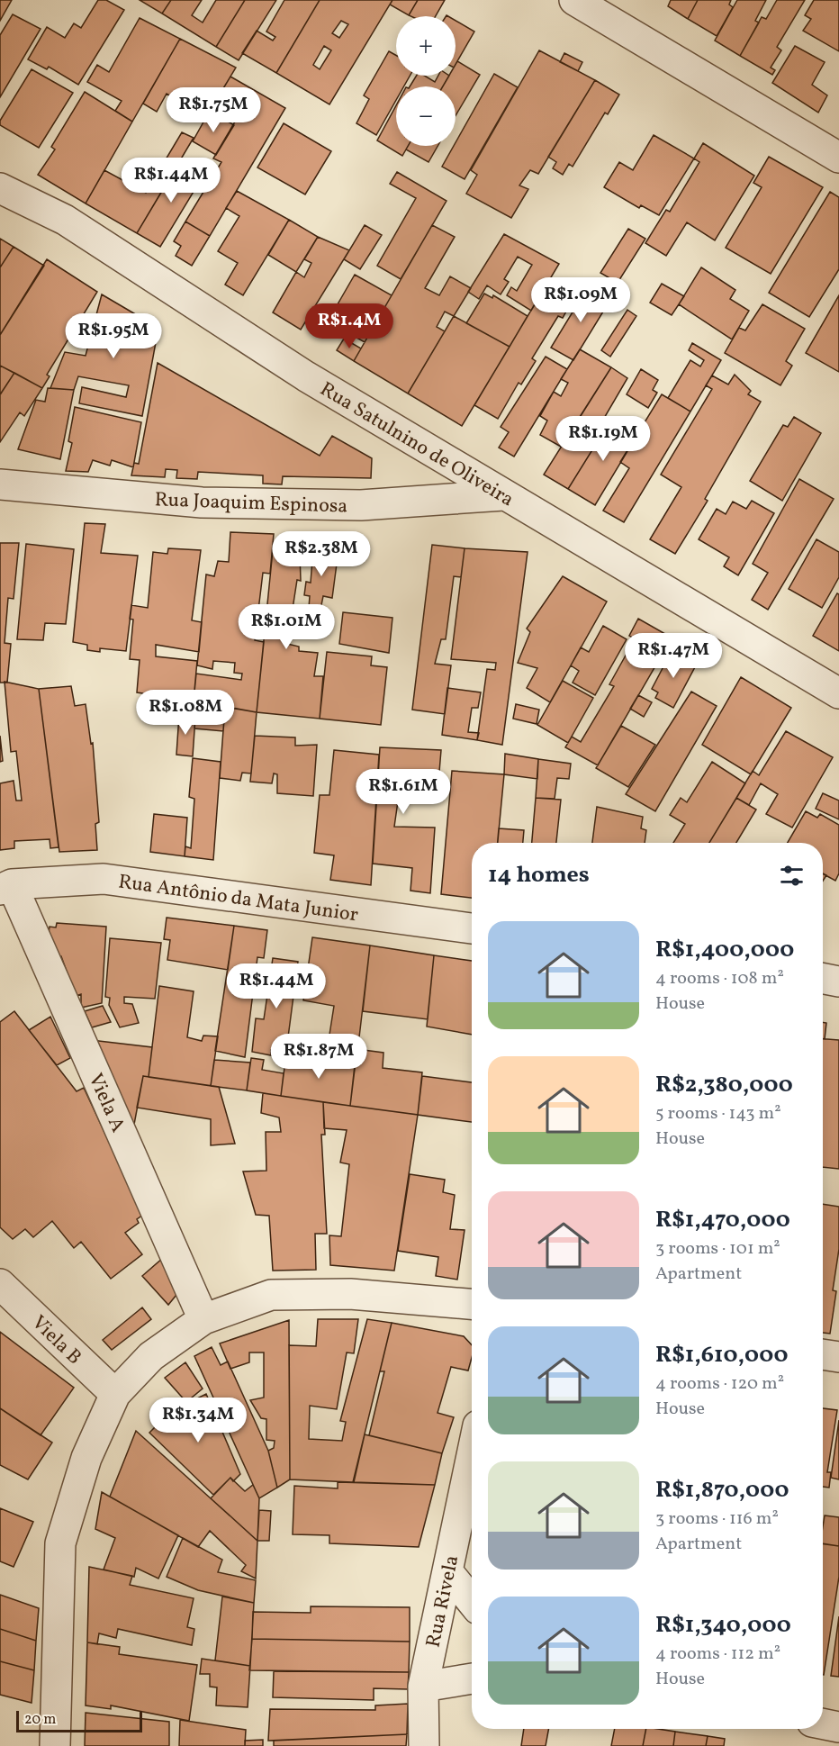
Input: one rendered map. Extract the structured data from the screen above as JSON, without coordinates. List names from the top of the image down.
{
  "streets": {
    "street": [
      "Rua Satulnino de Oliveira",
      "Rua Joaquim Espinosa",
      "Rua Antônio da Mata Junior",
      "Viela A",
      "Viela B",
      "Rua Rivela"
    ]
  },
  "crossings": [
    ["Rua Satulnino de Oliveira", "Rua Joaquim Espinosa"],
    ["Rua Antônio da Mata Junior", "Viela A"]
  ],
  "scale_bar": "20 m",
  "page": {
    "map_buttons": ["+", "−"],
    "price": [
      "R$1.75M",
      "R$1.44M",
      "R$1.09M",
      "R$1.4M",
      "R$1.95M",
      "R$1.19M",
      "R$2.38M",
      "R$1.01M",
      "R$1.47M",
      "R$1.08M",
      "R$1.61M",
      "R$1.44M",
      "R$1.87M",
      "R$1.34M"
    ],
    "heading": "14 homes",
    "list": [
      {
        "name": "R$1,400,000",
        "note": "4 rooms · 108 m² · House"
      },
      {
        "name": "R$2,380,000",
        "note": "5 rooms · 143 m² · House"
      },
      {
        "name": "R$1,470,000",
        "note": "3 rooms · 101 m² · Apartment"
      },
      {
        "name": "R$1,610,000",
        "note": "4 rooms · 120 m² · House"
      },
      {
        "name": "R$1,870,000",
        "note": "3 rooms · 116 m² · Apartment"
      },
      {
        "name": "R$1,340,000",
        "note": "4 rooms · 112 m² · House"
      }
    ],
    "scale": "20 m"
  }
}
